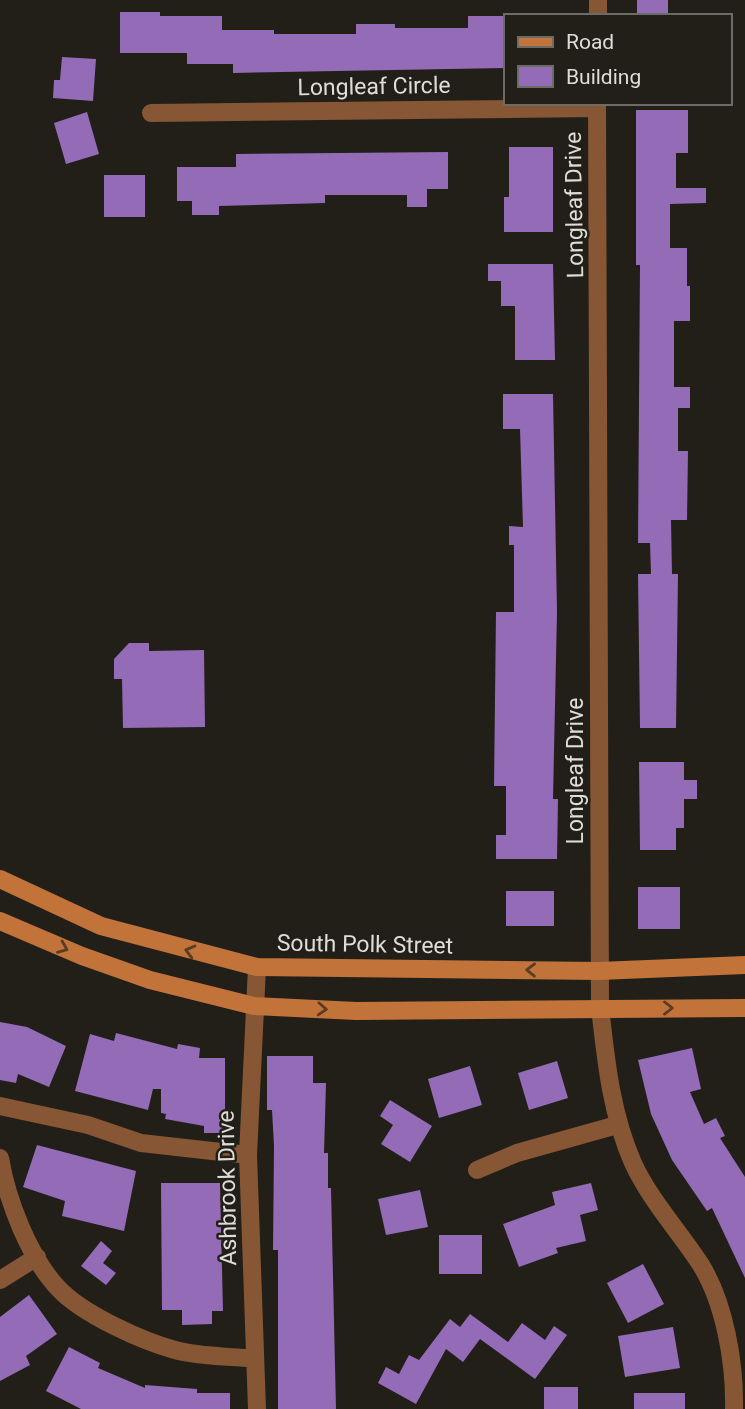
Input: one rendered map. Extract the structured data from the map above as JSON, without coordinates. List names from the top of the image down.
{
  "streets": {
    "main road": ["South Polk Street"],
    "street": ["Longleaf Circle", "Longleaf Drive", "Ashbrook Drive"]
  },
  "crossings": [
    ["Longleaf Circle", "Longleaf Drive"],
    ["Longleaf Drive", "South Polk Street"],
    ["South Polk Street", "Ashbrook Drive"]
  ],
  "legend": ["Road", "Building"]
}
